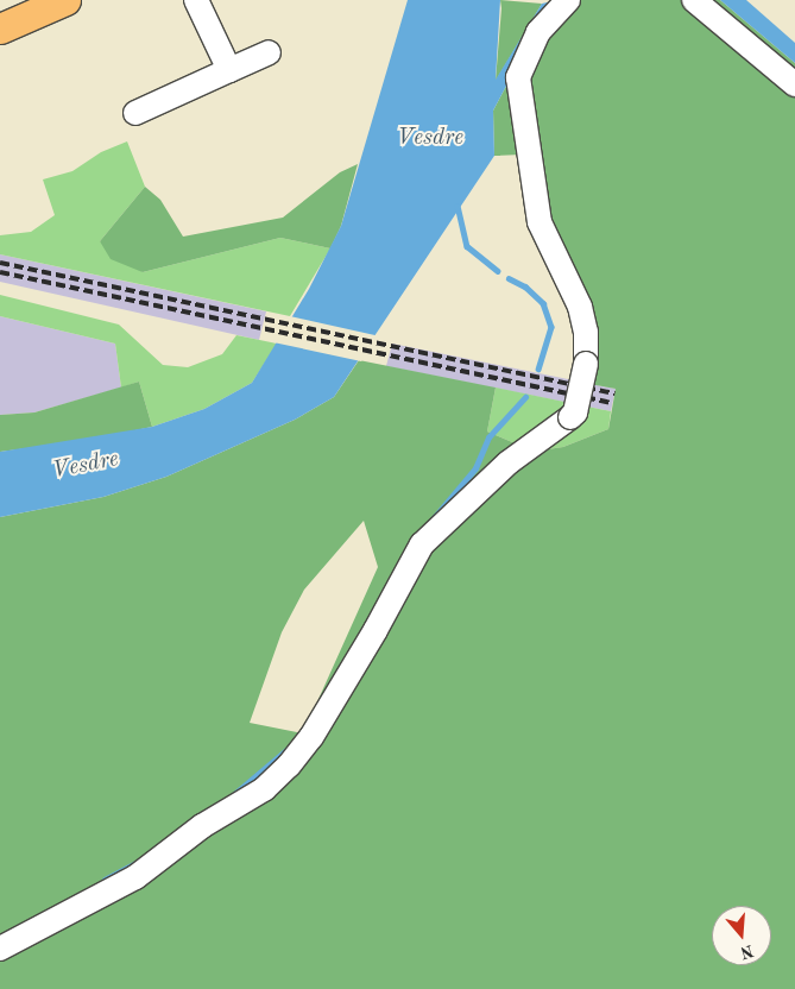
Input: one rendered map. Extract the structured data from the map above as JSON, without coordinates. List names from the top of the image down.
{
  "water": ["Vesdre"],
  "north": "bottom"
}
